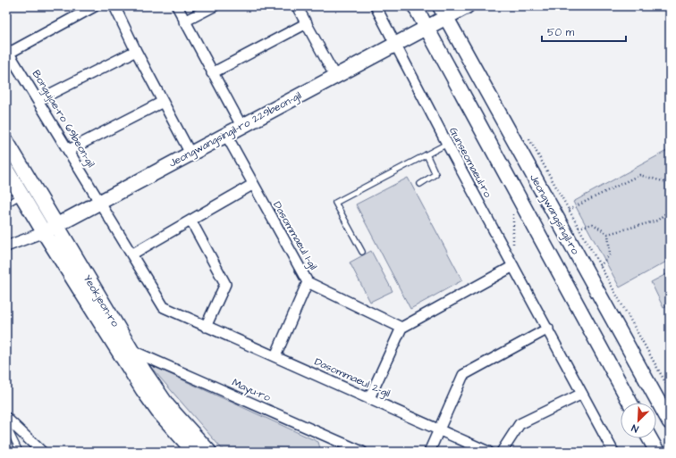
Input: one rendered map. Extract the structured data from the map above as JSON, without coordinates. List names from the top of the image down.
{
  "streets": {
    "street": [
      "Bongujae-ro 69beon-gil",
      "Jeongwangsingil-ro 229beon-gil",
      "Gunseomaeul-ro",
      "Jeongwangsingil-ro",
      "Dasommaeul 1-gil",
      "Yeokjeon-ro",
      "Dasommaeul 2-gil",
      "Mayu-ro"
    ]
  },
  "crossings": [
    ["Bongujae-ro 69beon-gil", "Jeongwangsingil-ro 229beon-gil"],
    ["Bongujae-ro 69beon-gil", "Dasommaeul 2-gil"],
    ["Jeongwangsingil-ro 229beon-gil", "Gunseomaeul-ro"],
    ["Jeongwangsingil-ro 229beon-gil", "Jeongwangsingil-ro"],
    ["Jeongwangsingil-ro 229beon-gil", "Dasommaeul 1-gil"],
    ["Jeongwangsingil-ro 229beon-gil", "Yeokjeon-ro"],
    ["Jeongwangsingil-ro 229beon-gil", "Dasommaeul 2-gil"],
    ["Yeokjeon-ro", "Mayu-ro"]
  ],
  "scale_bar": "50 m",
  "north": "bottom left"
}
